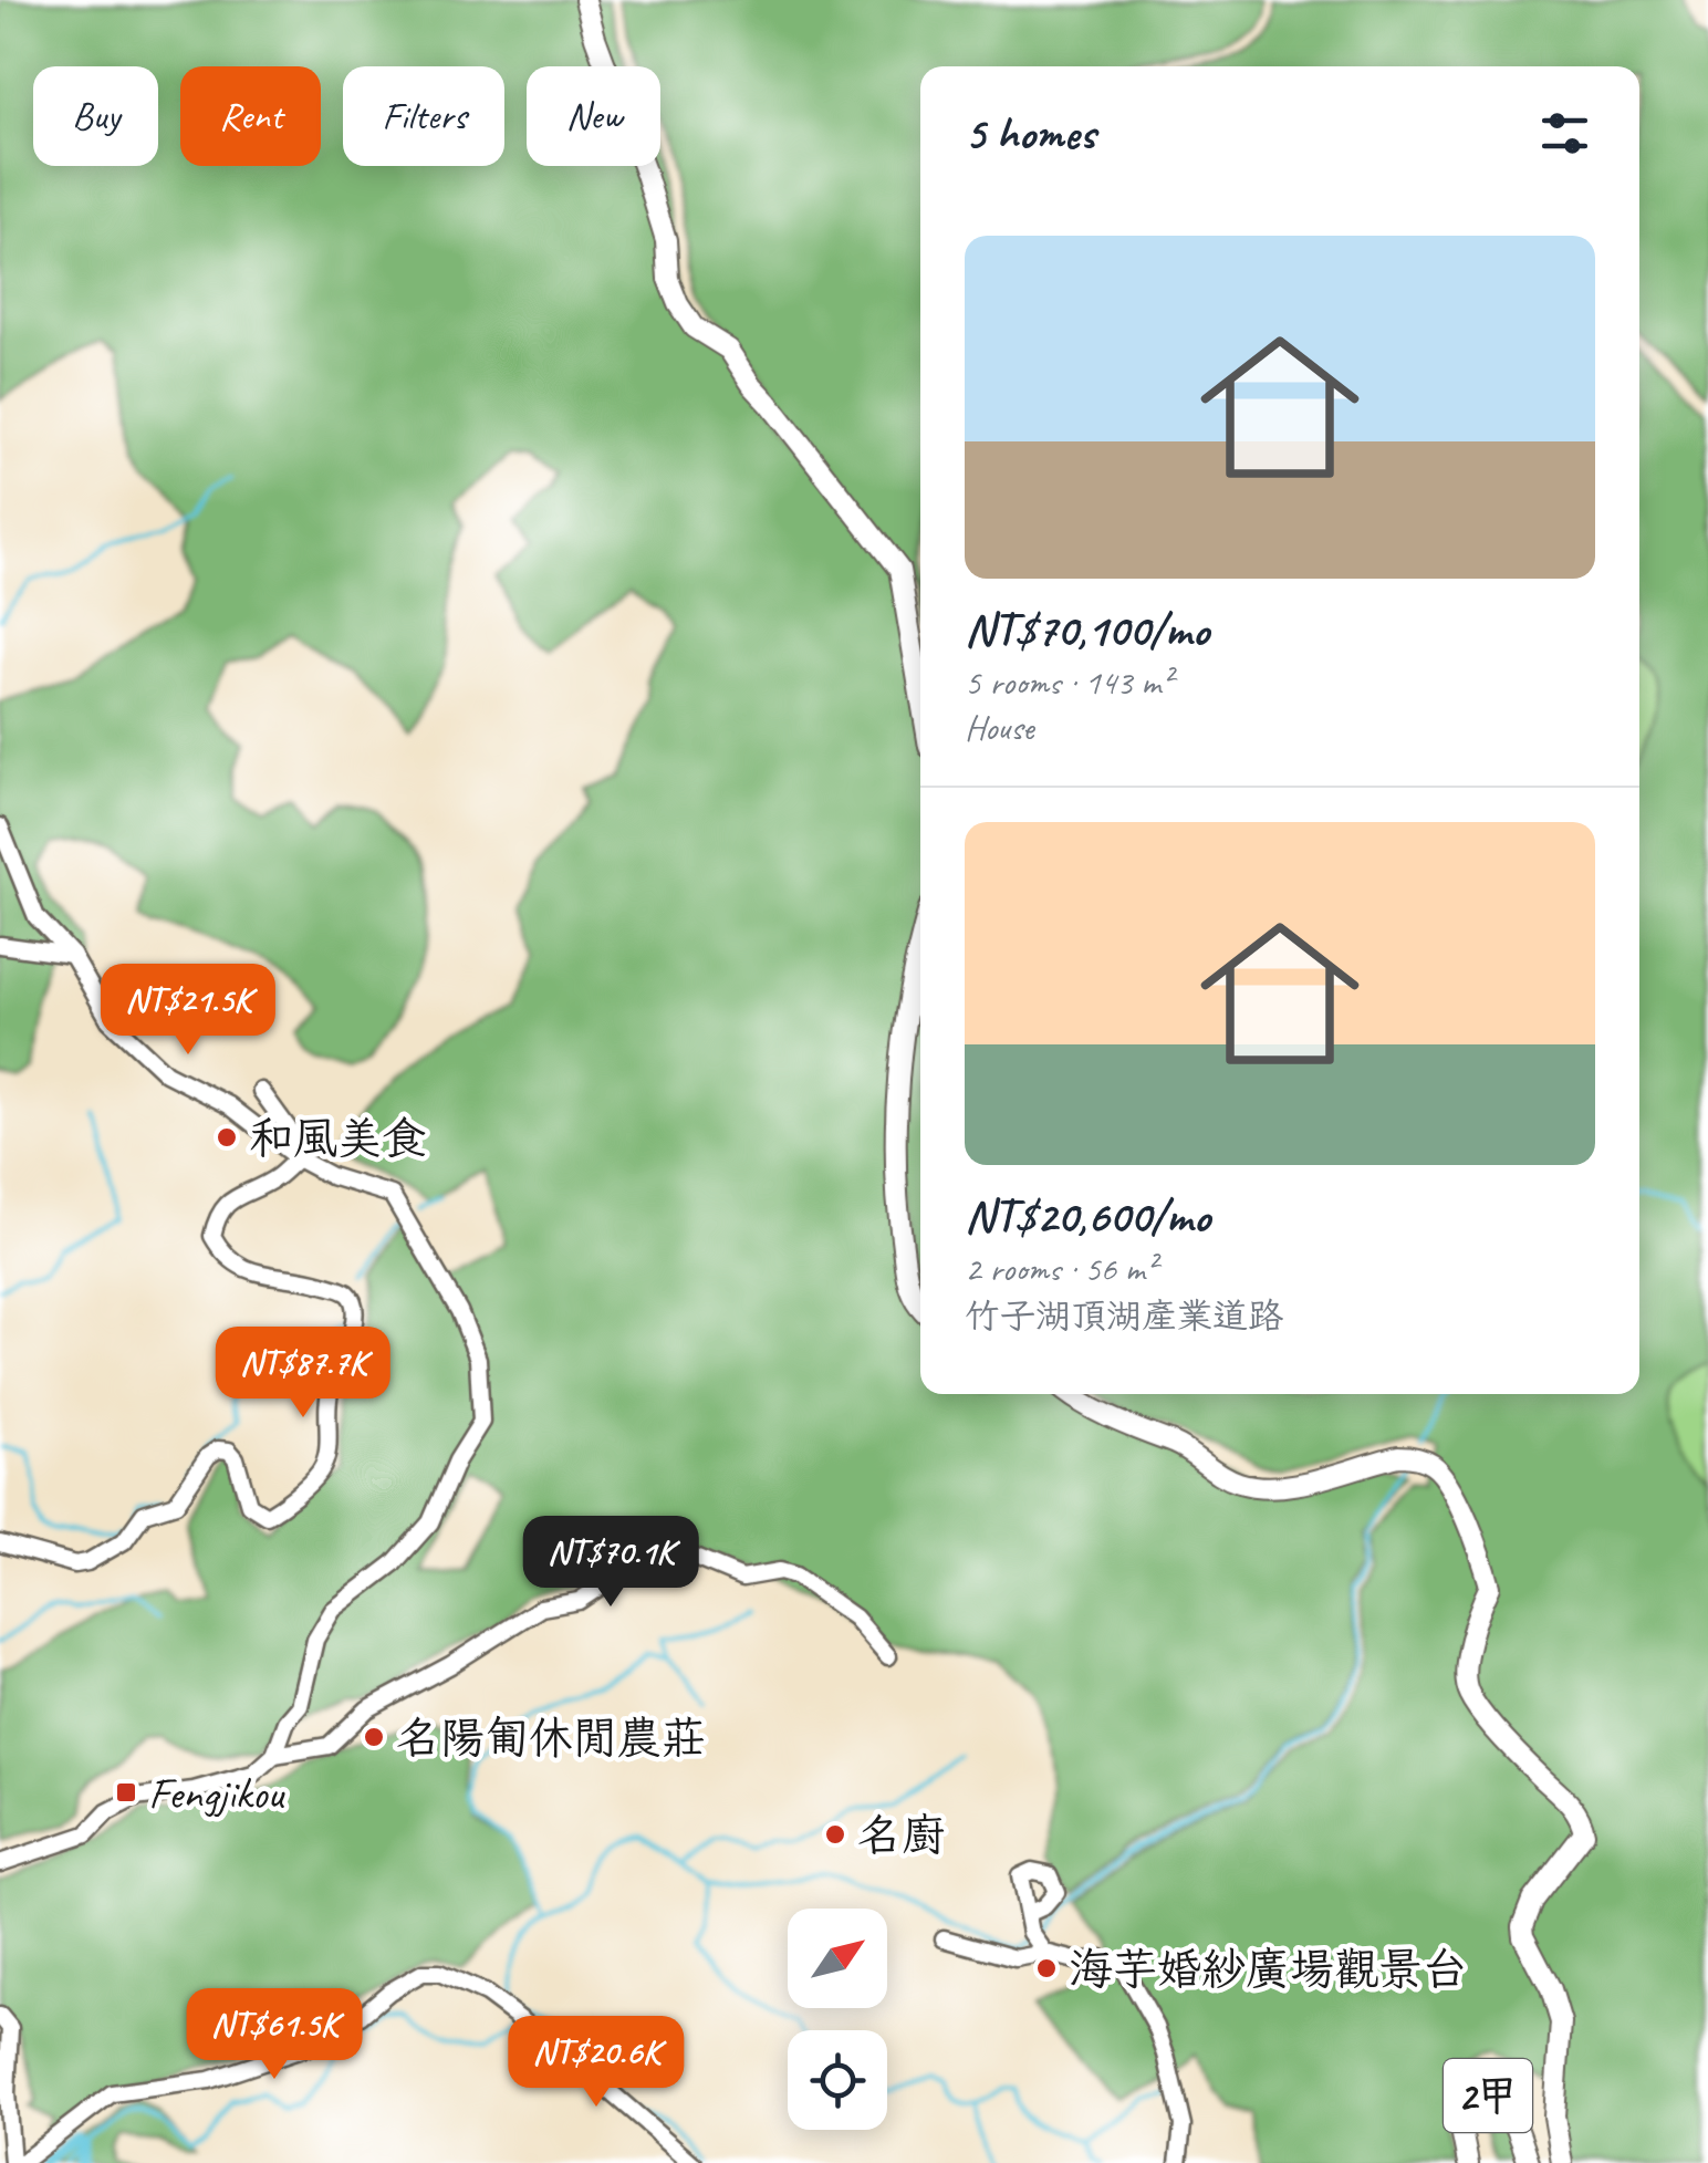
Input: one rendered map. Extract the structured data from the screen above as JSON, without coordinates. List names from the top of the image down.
{
  "streets": {
    "main road": ["2甲"]
  },
  "places": {
    "other": [
      "和風美食",
      "名陽匍休閒農莊",
      "名廚",
      "海芋婚紗廣場觀景台"
    ],
    "transit": ["Fengjikou"]
  },
  "north": "top right",
  "page": {
    "chip": [
      "Buy",
      "Rent",
      "Filters",
      "New"
    ],
    "heading": "5 homes",
    "list": [
      {
        "name": "NT$70,100/mo",
        "note": "5 rooms · 143 m² · House"
      },
      {
        "name": "NT$20,600/mo",
        "note": "2 rooms · 56 m² · 竹子湖頂湖產業道路"
      }
    ],
    "price": [
      "NT$21.5K",
      "NT$87.7K",
      "NT$70.1K",
      "NT$61.5K",
      "NT$20.6K"
    ]
  }
}
